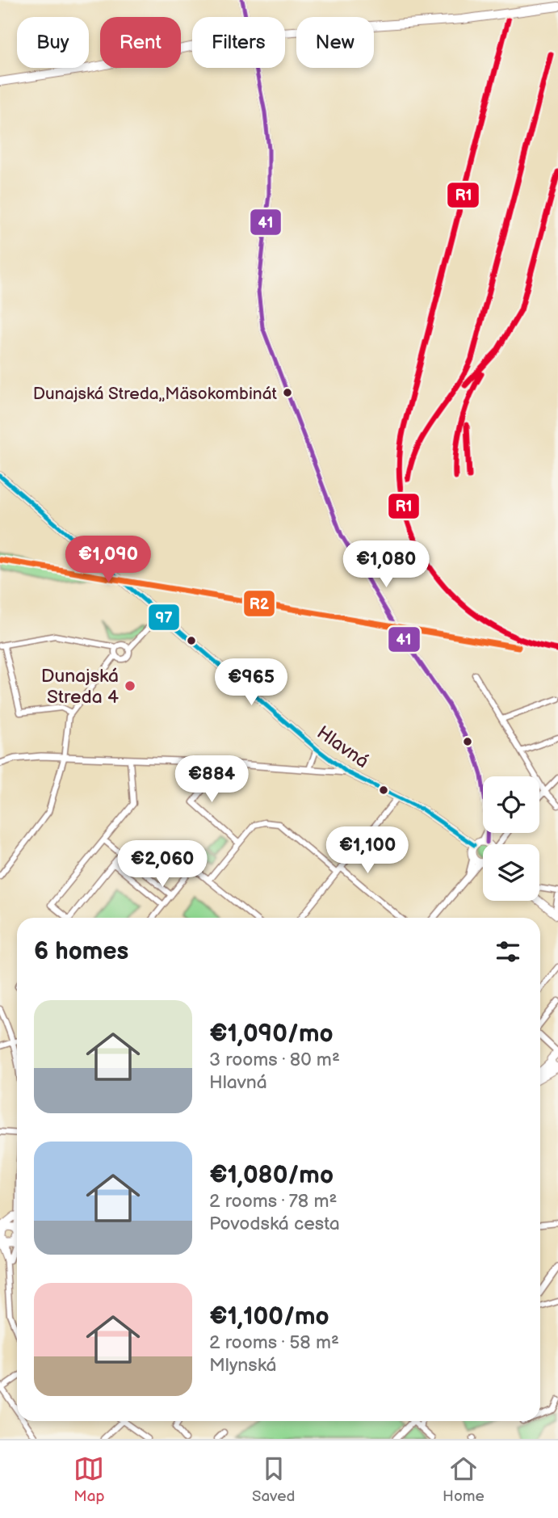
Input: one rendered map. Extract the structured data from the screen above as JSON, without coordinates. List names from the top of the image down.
{
  "streets": {
    "main road": ["Hlavná"]
  },
  "places": ["Dunajská Streda,,Mäsokombinát", "Dunajská Streda 4"],
  "lines": [
    "transit line 41",
    "transit line R1",
    "transit line 97",
    "transit line R2"
  ],
  "page": {
    "chip": [
      "Buy",
      "Rent",
      "Filters",
      "New"
    ],
    "price": [
      "€1,090",
      "€1,080",
      "€965",
      "€884",
      "€1,100",
      "€2,060"
    ],
    "heading": "6 homes",
    "list": [
      {
        "name": "€1,090/mo",
        "note": "3 rooms · 80 m² · Hlavná"
      },
      {
        "name": "€1,080/mo",
        "note": "2 rooms · 78 m² · Povodská cesta"
      },
      {
        "name": "€1,100/mo",
        "note": "2 rooms · 58 m² · Mlynská"
      }
    ],
    "tabs": ["Map", "Saved", "Home"]
  }
}
